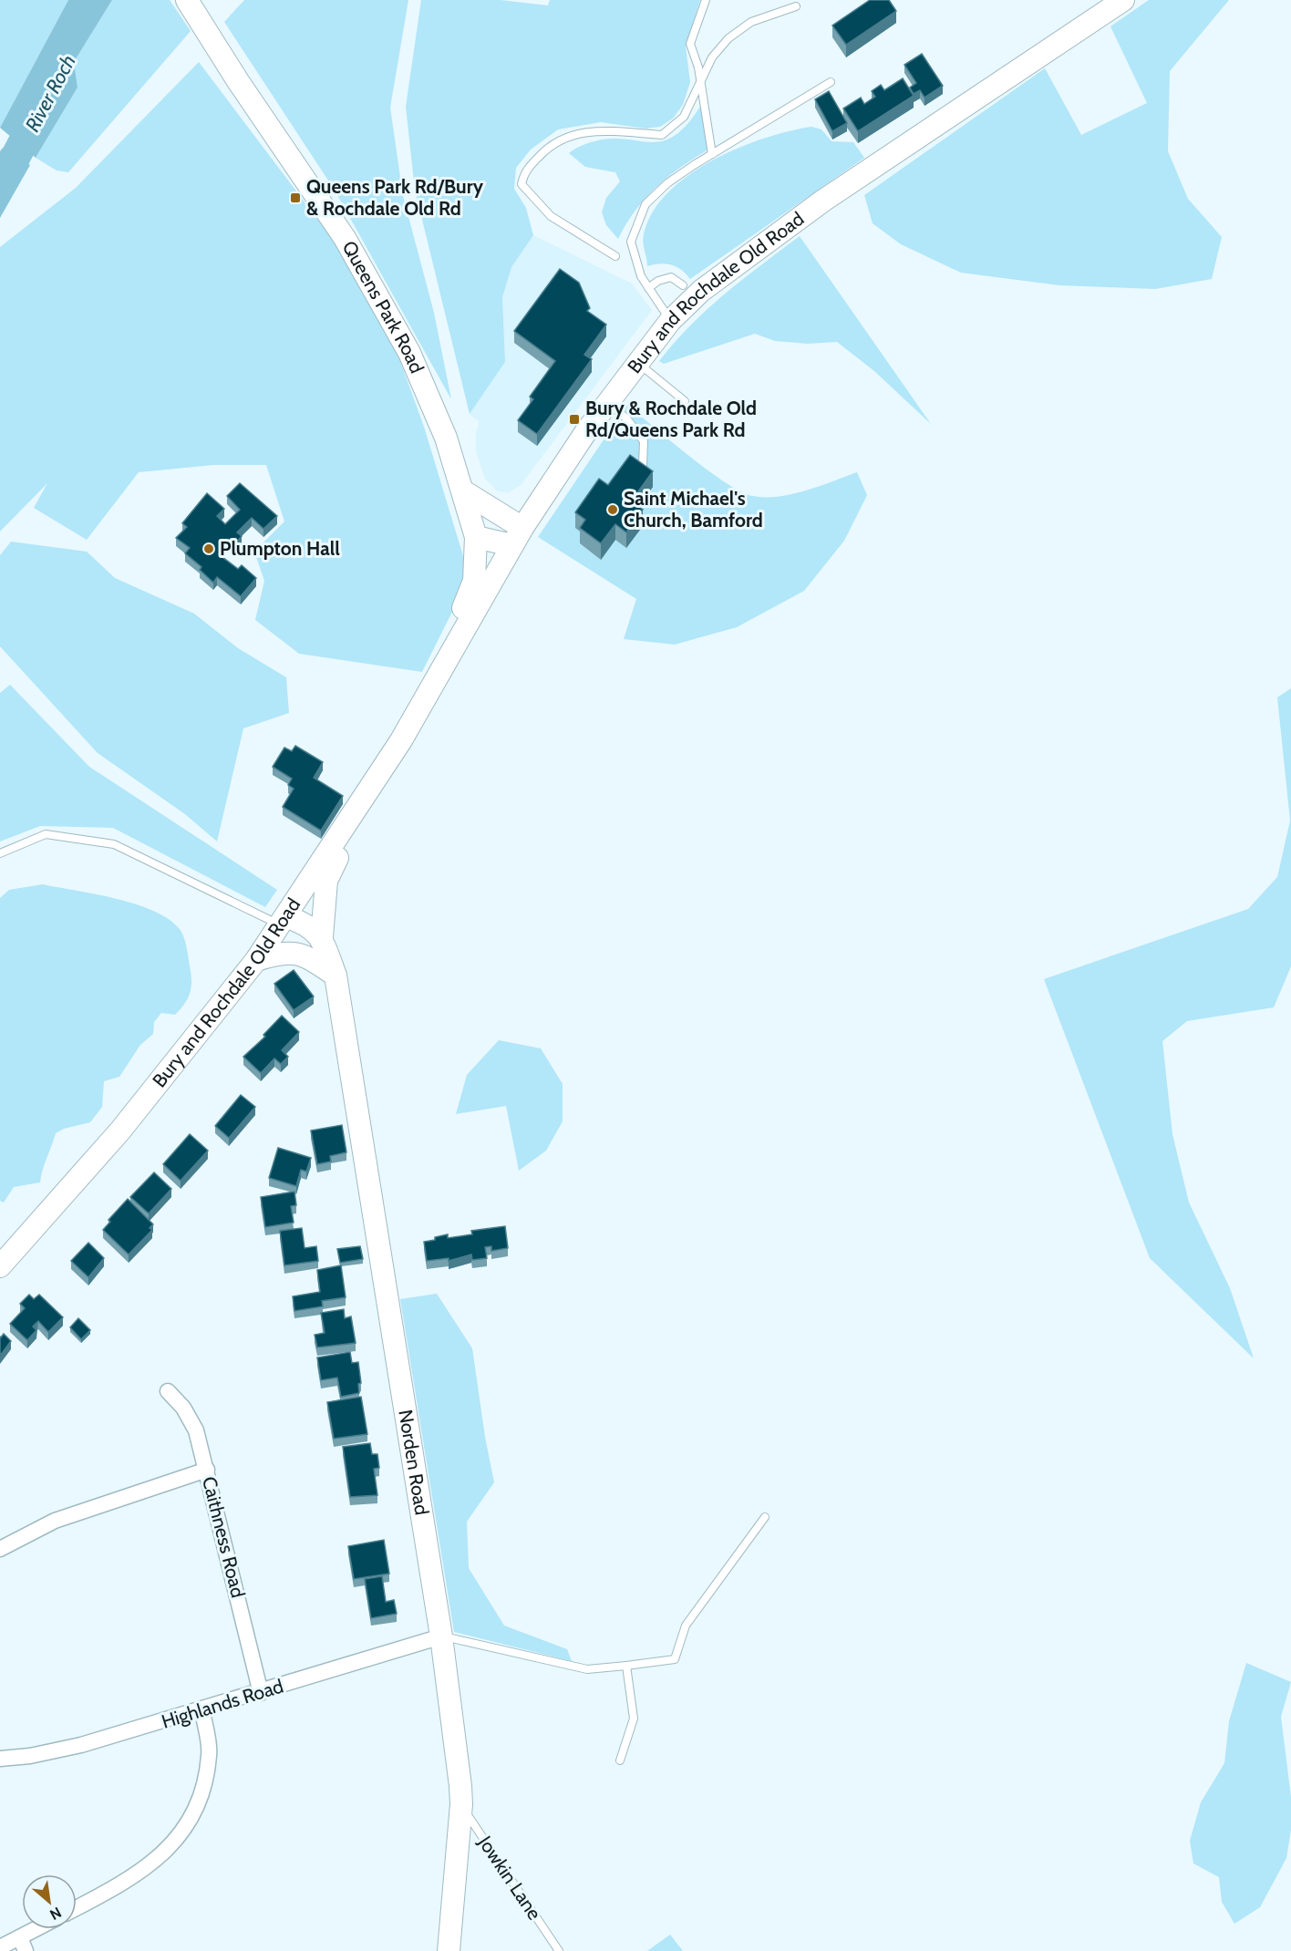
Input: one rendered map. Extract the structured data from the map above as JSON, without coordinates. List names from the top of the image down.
{
  "streets": {
    "street": [
      "Bury and Rochdale Old Road",
      "Queens Park Road",
      "Norden Road",
      "Caithness Road",
      "Highlands Road"
    ],
    "lane": ["Jowkin Lane"]
  },
  "crossings": [
    ["Bury and Rochdale Old Road", "Queens Park Road"],
    ["Norden Road", "Highlands Road"],
    ["Norden Road", "Jowkin Lane"],
    ["Caithness Road", "Highlands Road"]
  ],
  "water": ["River Roch"],
  "places": {
    "transit": ["Queens Park Rd/Bury & Rochdale Old Rd", "Bury & Rochdale Old Rd/Queens Park Rd"],
    "other": ["Saint Michael's Church, Bamford", "Plumpton Hall"]
  },
  "north": "bottom right"
}
